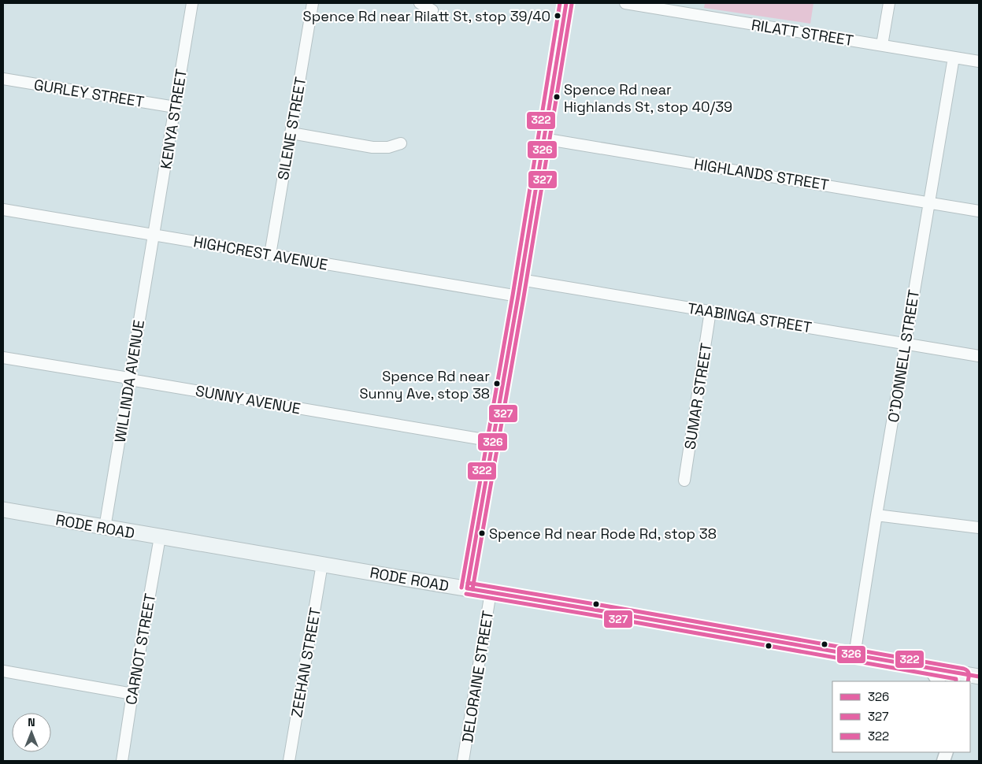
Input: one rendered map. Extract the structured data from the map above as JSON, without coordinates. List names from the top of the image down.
{
  "streets": {
    "main road": ["RODE ROAD"],
    "street": [
      "RILATT STREET",
      "GURLEY STREET",
      "KENYA STREET",
      "SILENE STREET",
      "HIGHLANDS STREET",
      "HIGHCREST AVENUE",
      "TAABINGA STREET",
      "O'DONNELL STREET",
      "WILLINDA AVENUE",
      "SUMAR STREET",
      "SUNNY AVENUE",
      "CARNOT STREET",
      "ZEEHAN STREET",
      "DELORAINE STREET"
    ]
  },
  "crossings": [
    ["RILATT STREET", "O'DONNELL STREET"],
    ["GURLEY STREET", "KENYA STREET"],
    ["KENYA STREET", "HIGHCREST AVENUE"],
    ["KENYA STREET", "WILLINDA AVENUE"],
    ["SILENE STREET", "HIGHCREST AVENUE"],
    ["HIGHLANDS STREET", "O'DONNELL STREET"],
    ["HIGHCREST AVENUE", "WILLINDA AVENUE"],
    ["TAABINGA STREET", "O'DONNELL STREET"],
    ["TAABINGA STREET", "SUMAR STREET"],
    ["O'DONNELL STREET", "RODE ROAD"],
    ["WILLINDA AVENUE", "SUNNY AVENUE"],
    ["WILLINDA AVENUE", "RODE ROAD"],
    ["RODE ROAD", "CARNOT STREET"],
    ["RODE ROAD", "ZEEHAN STREET"],
    ["RODE ROAD", "DELORAINE STREET"]
  ],
  "places": [
    "Spence Rd near Rilatt St, stop 39/40",
    "Spence Rd near Highlands St, stop 40/39",
    "Spence Rd near Sunny Ave, stop 38",
    "Spence Rd near Rode Rd, stop 38"
  ],
  "lines": ["transit line 326", "transit line 322", "transit line 327"],
  "legend": ["326", "327", "322"],
  "north": "top"
}
